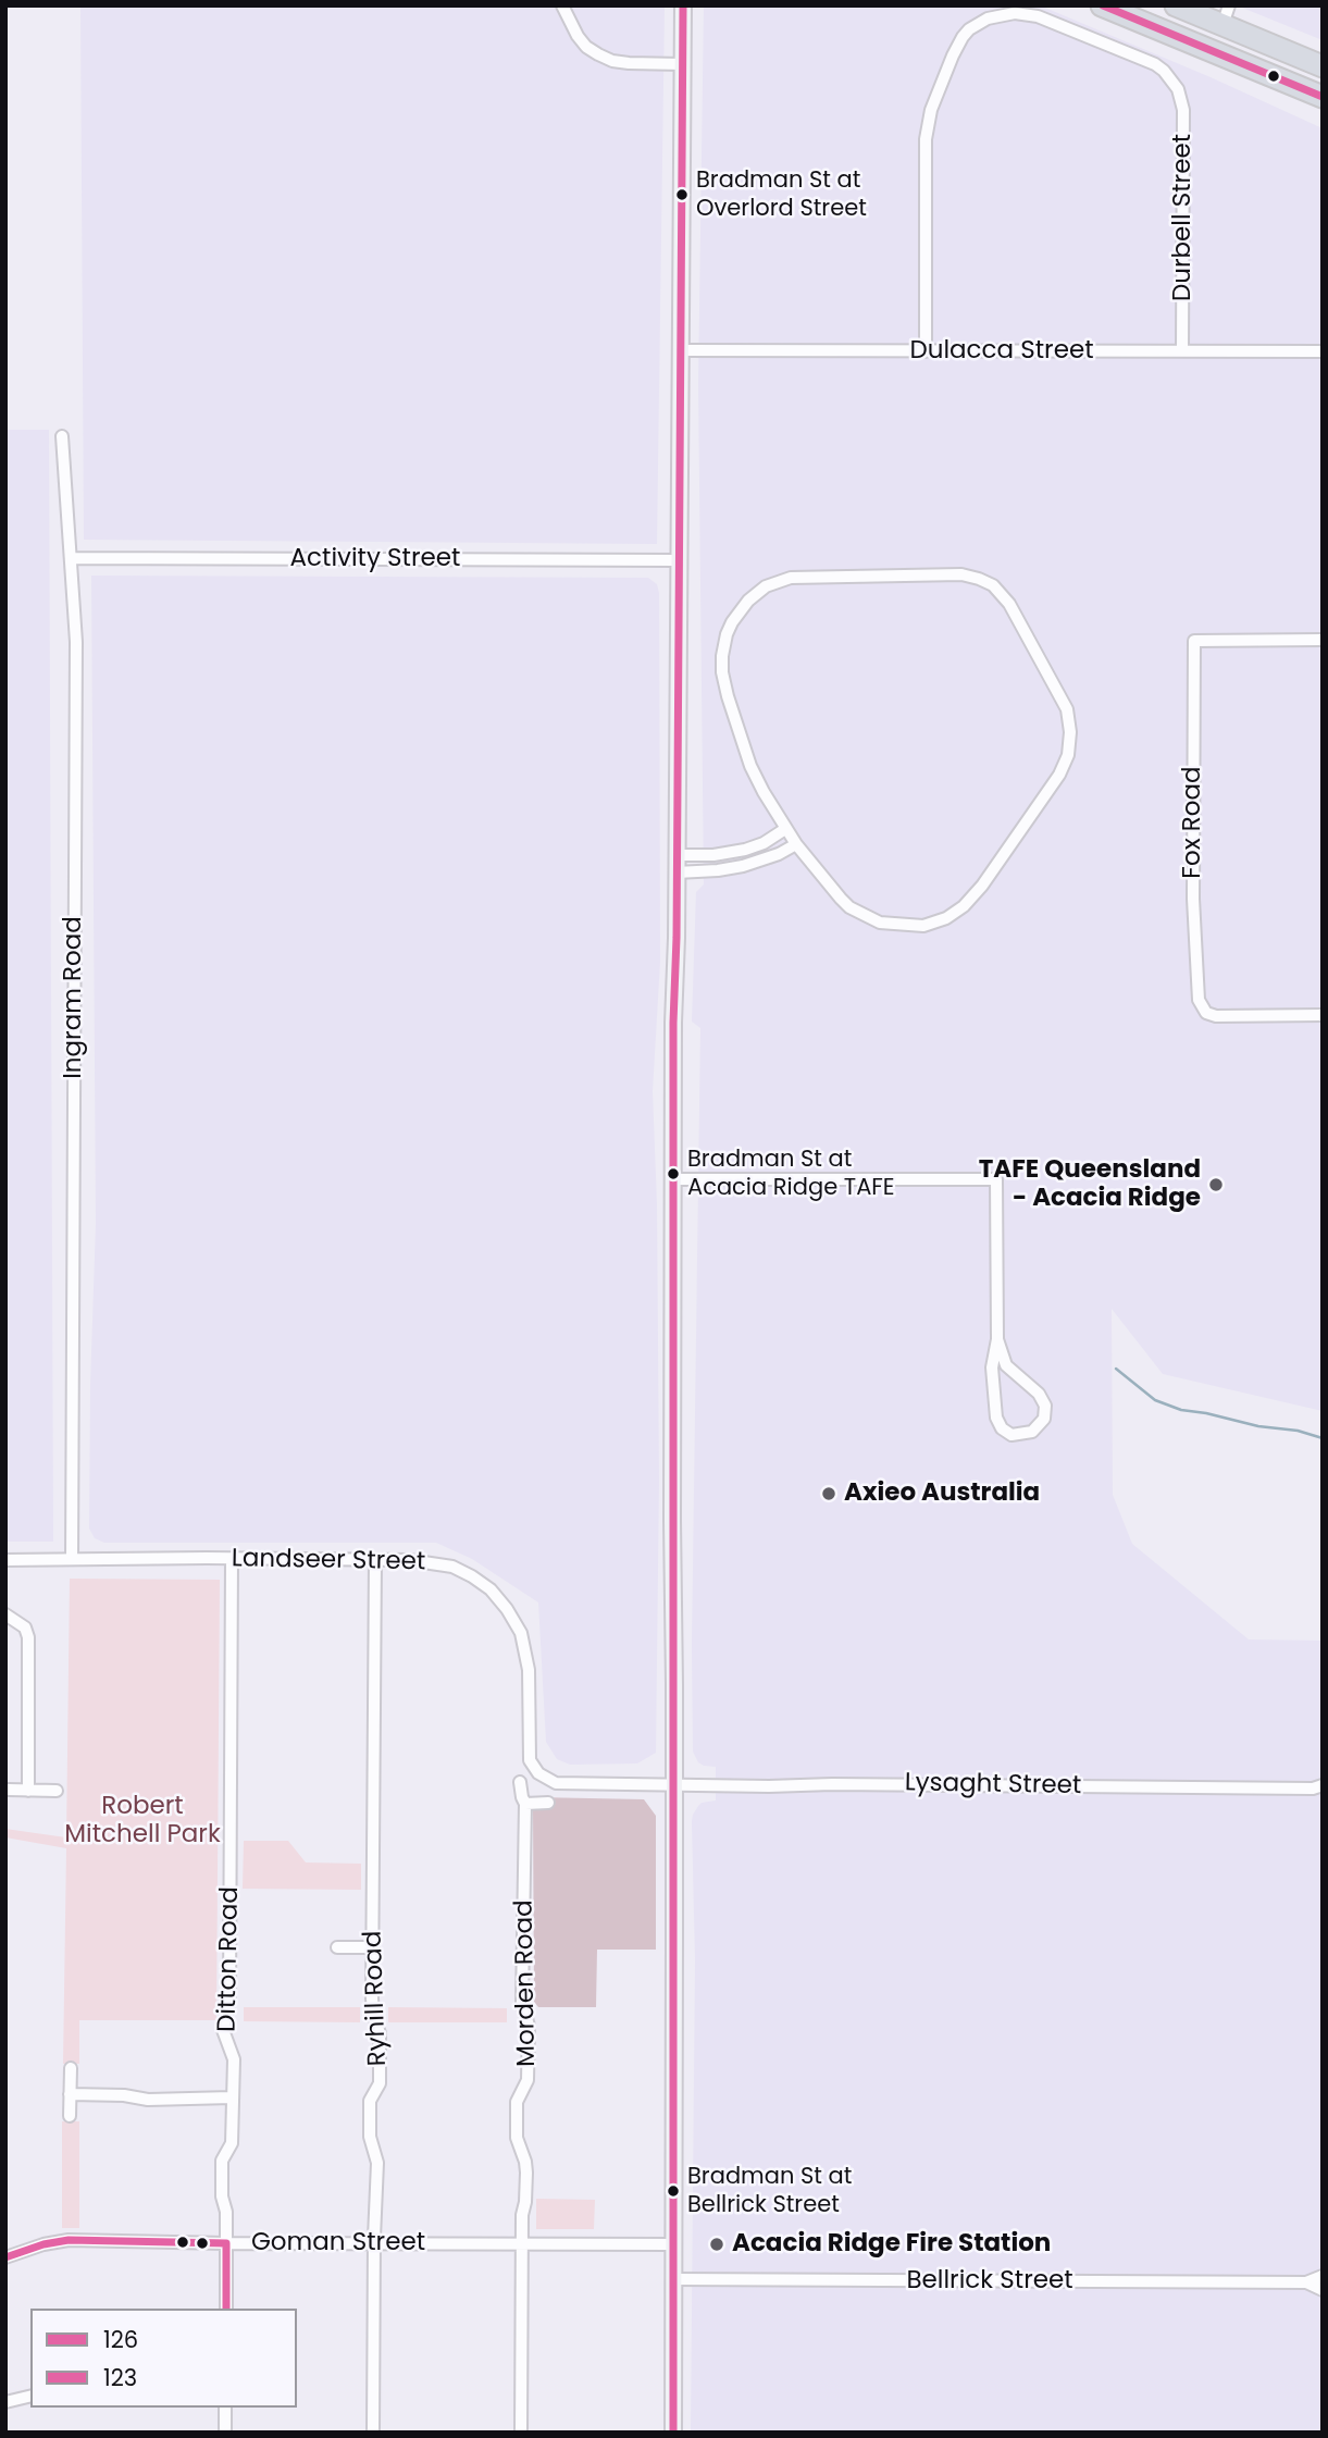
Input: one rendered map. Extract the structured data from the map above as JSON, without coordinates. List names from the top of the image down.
{
  "streets": {
    "street": [
      "Durbell Street",
      "Dulacca Street",
      "Activity Street",
      "Fox Road",
      "Ingram Road",
      "Landseer Street",
      "Lysaght Street",
      "Ditton Road",
      "Morden Road",
      "Ryhill Road",
      "Goman Street",
      "Bellrick Street"
    ]
  },
  "crossings": [
    ["Durbell Street", "Dulacca Street"],
    ["Activity Street", "Ingram Road"],
    ["Ingram Road", "Landseer Street"],
    ["Landseer Street", "Lysaght Street"],
    ["Landseer Street", "Ditton Road"],
    ["Landseer Street", "Ryhill Road"],
    ["Ditton Road", "Goman Street"],
    ["Morden Road", "Goman Street"],
    ["Ryhill Road", "Goman Street"]
  ],
  "parks": ["Robert Mitchell Park"],
  "places": [
    "Bradman St at Overlord Street",
    "Bradman St at Acacia Ridge TAFE",
    "TAFE Queensland - Acacia Ridge",
    "Axieo Australia",
    "Bradman St at Bellrick Street",
    "Acacia Ridge Fire Station"
  ],
  "lines": ["transit line 126", "transit line 123"],
  "legend": ["126", "123"]
}
